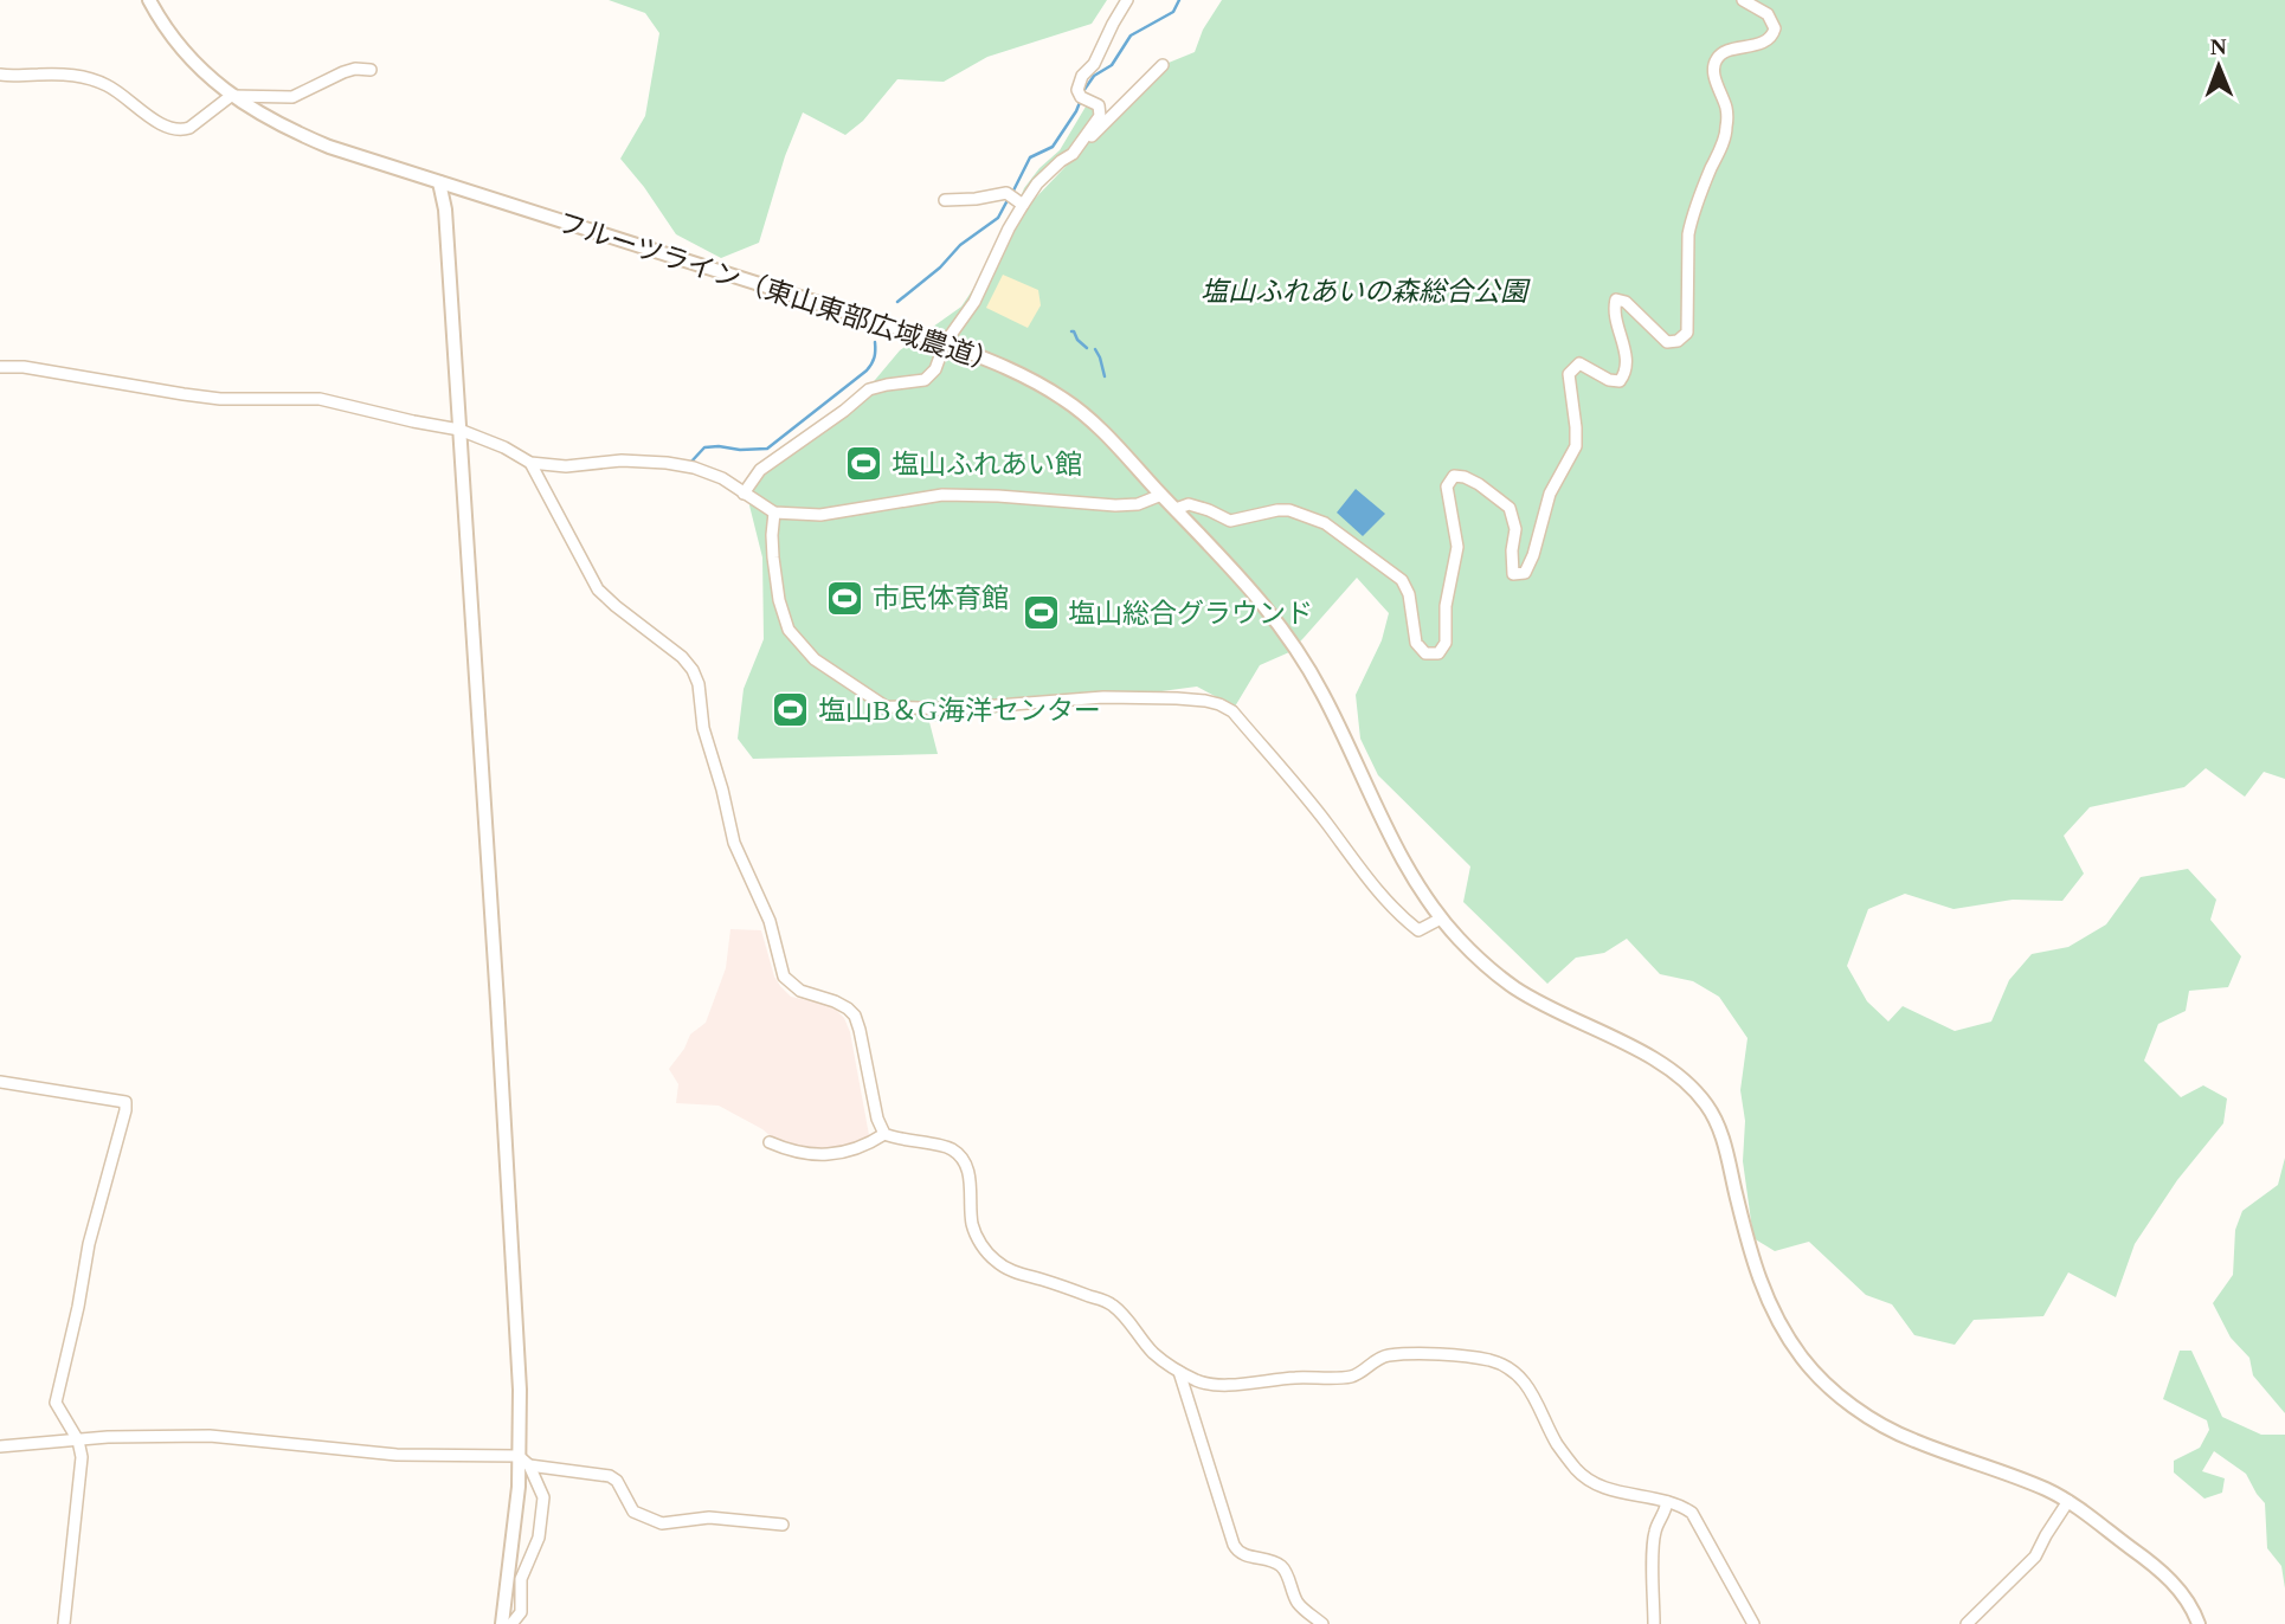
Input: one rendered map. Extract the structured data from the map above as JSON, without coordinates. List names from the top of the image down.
{
  "streets": {
    "street": ["フルーツライン（東山東部広域農道）"]
  },
  "parks": ["塩山ふれあいの森総合公園"],
  "places": {
    "sports": [
      "塩山ふれあい館",
      "市民体育館",
      "塩山総合グラウンド",
      "塩山B＆G海洋センター"
    ]
  },
  "north": "top"
}
